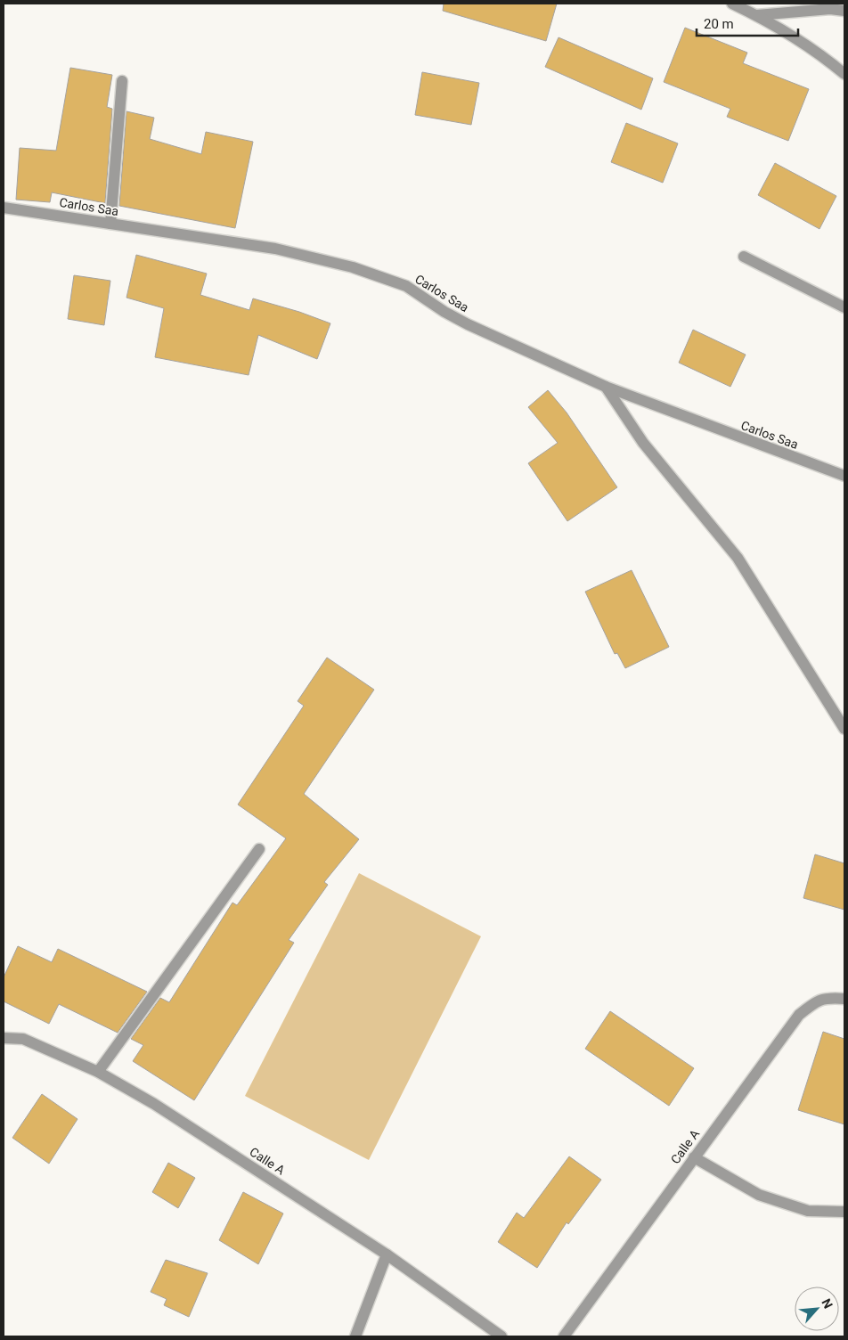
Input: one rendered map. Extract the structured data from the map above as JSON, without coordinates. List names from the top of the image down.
{
  "streets": {
    "street": ["Carlos Saa", "Calle A"]
  },
  "scale_bar": "20 m",
  "north": "top right"
}
